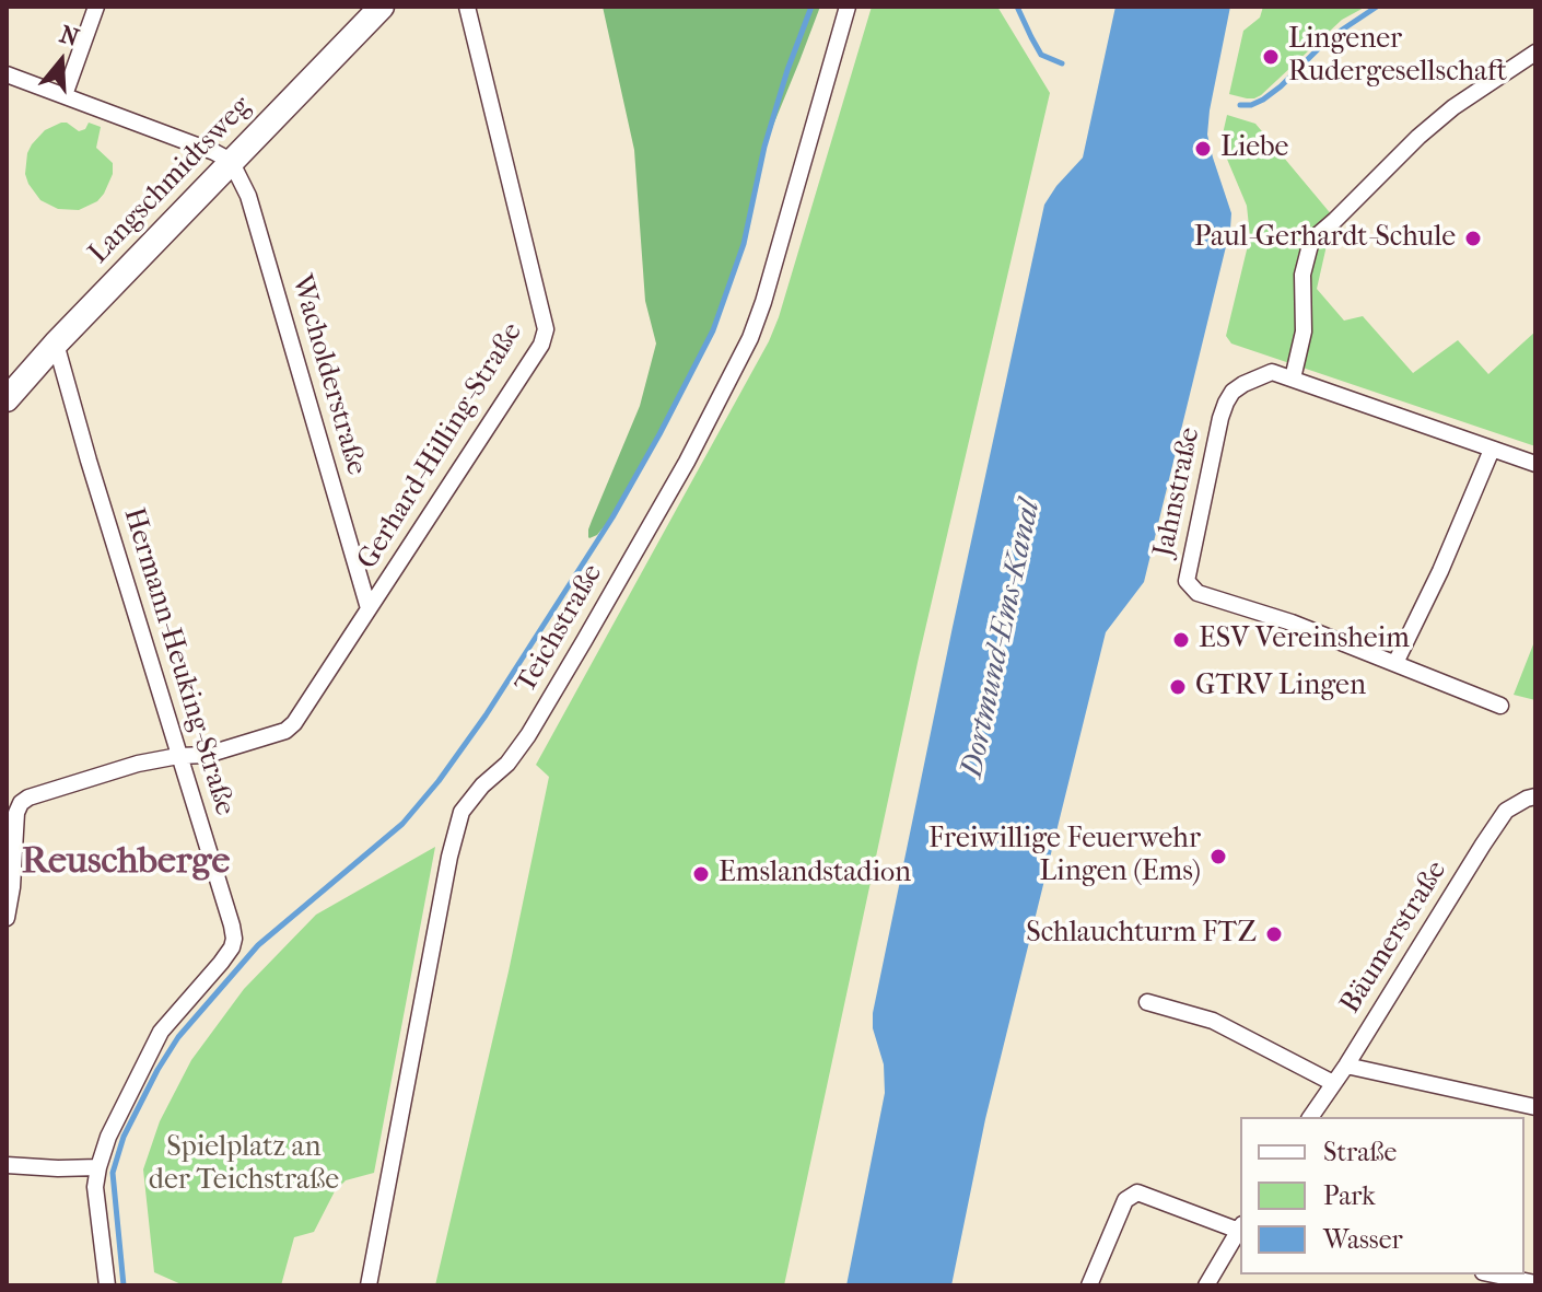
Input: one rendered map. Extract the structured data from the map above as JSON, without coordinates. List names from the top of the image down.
{
  "streets": {
    "street": [
      "Langschmidtsweg",
      "Wacholderstraße",
      "Gerhard-Hilling-Straße",
      "Jahnstraße",
      "Teichstraße",
      "Hermann-Heuking-Straße",
      "Bäumerstraße"
    ]
  },
  "crossings": [
    ["Langschmidtsweg", "Wacholderstraße"],
    ["Langschmidtsweg", "Hermann-Heuking-Straße"],
    ["Wacholderstraße", "Gerhard-Hilling-Straße"],
    ["Gerhard-Hilling-Straße", "Hermann-Heuking-Straße"]
  ],
  "districts": ["Reuschberge"],
  "water": ["Dortmund-Ems-Kanal"],
  "parks": ["Spielplatz an der Teichstraße"],
  "places": [
    "Lingener Rudergesellschaft",
    "Liebe",
    "Paul-Gerhardt-Schule",
    "ESV Vereinsheim",
    "GTRV Lingen",
    "Freiwillige Feuerwehr Lingen (Ems)",
    "Emslandstadion",
    "Schlauchturm FTZ"
  ],
  "legend": ["Straße", "Park", "Wasser"],
  "north": "top"
}
